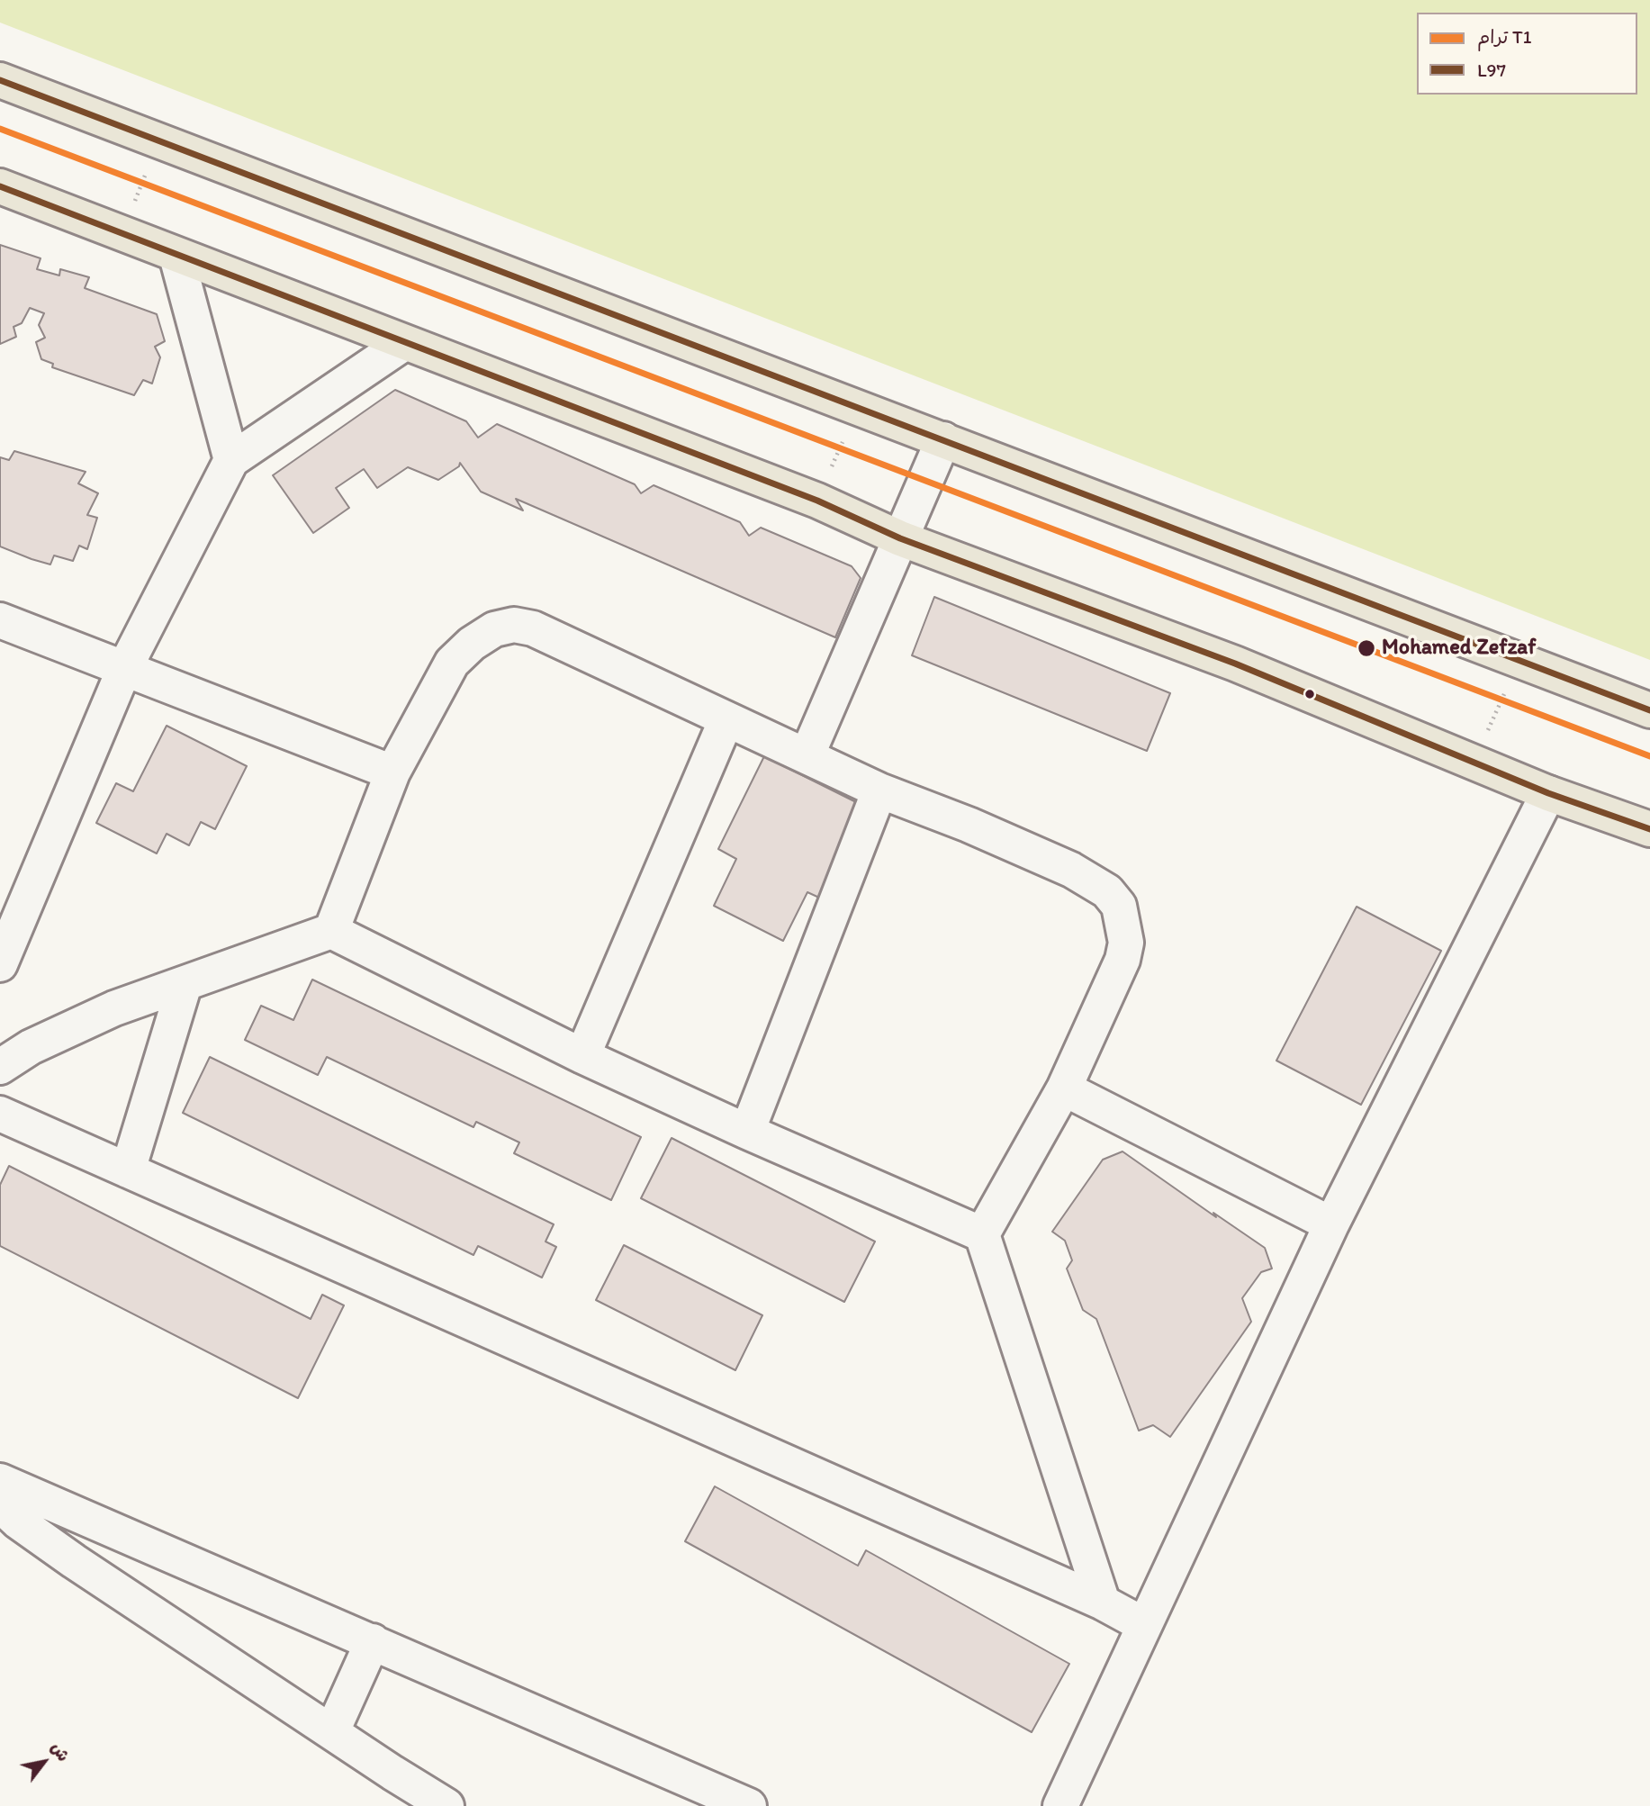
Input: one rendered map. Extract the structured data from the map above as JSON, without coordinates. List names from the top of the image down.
{
  "places": ["Mohamed Zefzaf"],
  "lines": ["transit line L97", "tram line T1"],
  "legend": ["ترام T1", "L97"],
  "north": "top right"
}
